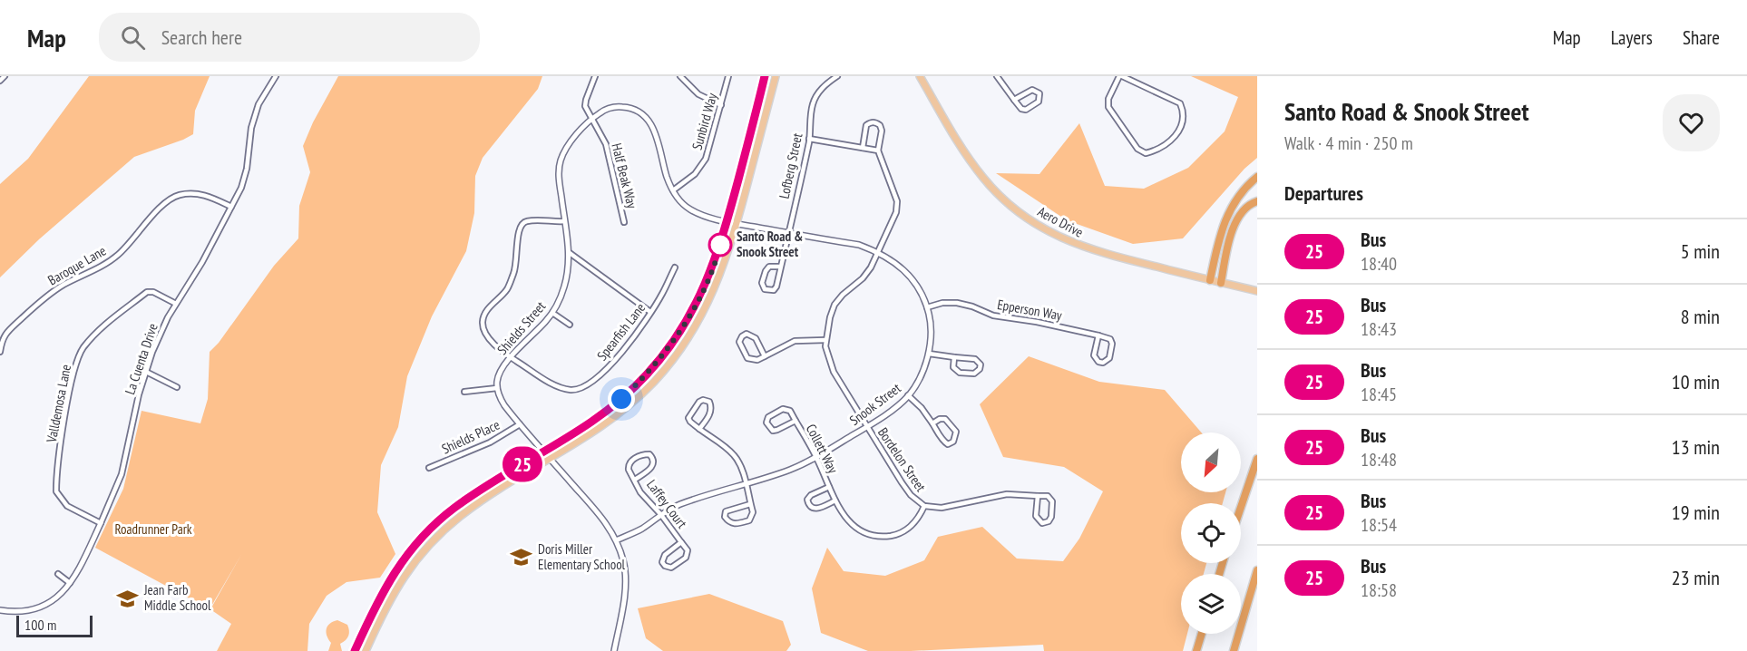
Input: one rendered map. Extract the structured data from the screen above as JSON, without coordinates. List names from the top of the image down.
{
  "streets": {
    "main road": ["Aero Drive"],
    "street": [
      "Sunbird Way",
      "Lofberg Street",
      "Half Beak Way",
      "Baroque Lane",
      "Epperson Way",
      "Shields Street",
      "Spearfish Lane",
      "La Cuenta Drive",
      "Valldemosa Lane",
      "Snook Street",
      "Shields Place",
      "Collett Way",
      "Bordelon Street",
      "Laffey Court"
    ]
  },
  "crossings": [
    ["Sunbird Way", "Snook Street"],
    ["Lofberg Street", "Snook Street"],
    ["Half Beak Way", "Shields Street"],
    ["Half Beak Way", "Snook Street"],
    ["Baroque Lane", "La Cuenta Drive"],
    ["Epperson Way", "Snook Street"],
    ["Shields Street", "Spearfish Lane"],
    ["Shields Street", "Snook Street"],
    ["La Cuenta Drive", "Valldemosa Lane"],
    ["Snook Street", "Collett Way"],
    ["Snook Street", "Bordelon Street"],
    ["Snook Street", "Laffey Court"],
    ["Collett Way", "Bordelon Street"]
  ],
  "parks": ["Roadrunner Park"],
  "places": {
    "other": ["Santo Road & Snook Street"],
    "school or university": ["Doris Miller Elementary School", "Jean Farb Middle School"]
  },
  "lines": ["bus line 25"],
  "scale_bar": "100 m",
  "north": "bottom left",
  "page": {
    "header": "Map",
    "search": "Search here",
    "nav": ["Map", "Layers", "Share"],
    "on_map": "25",
    "heading": [
      ["Santo Road & Snook Street", "Walk · 4 min · 250 m"],
      "Departures"
    ],
    "list": [
      {
        "mark": "25",
        "name": "Bus",
        "note": "18:40",
        "value": "5 min"
      },
      {
        "mark": "25",
        "name": "Bus",
        "note": "18:43",
        "value": "8 min"
      },
      {
        "mark": "25",
        "name": "Bus",
        "note": "18:45",
        "value": "10 min"
      },
      {
        "mark": "25",
        "name": "Bus",
        "note": "18:48",
        "value": "13 min"
      },
      {
        "mark": "25",
        "name": "Bus",
        "note": "18:54",
        "value": "19 min"
      },
      {
        "mark": "25",
        "name": "Bus",
        "note": "18:58",
        "value": "23 min"
      }
    ],
    "scale": "100 m"
  }
}
